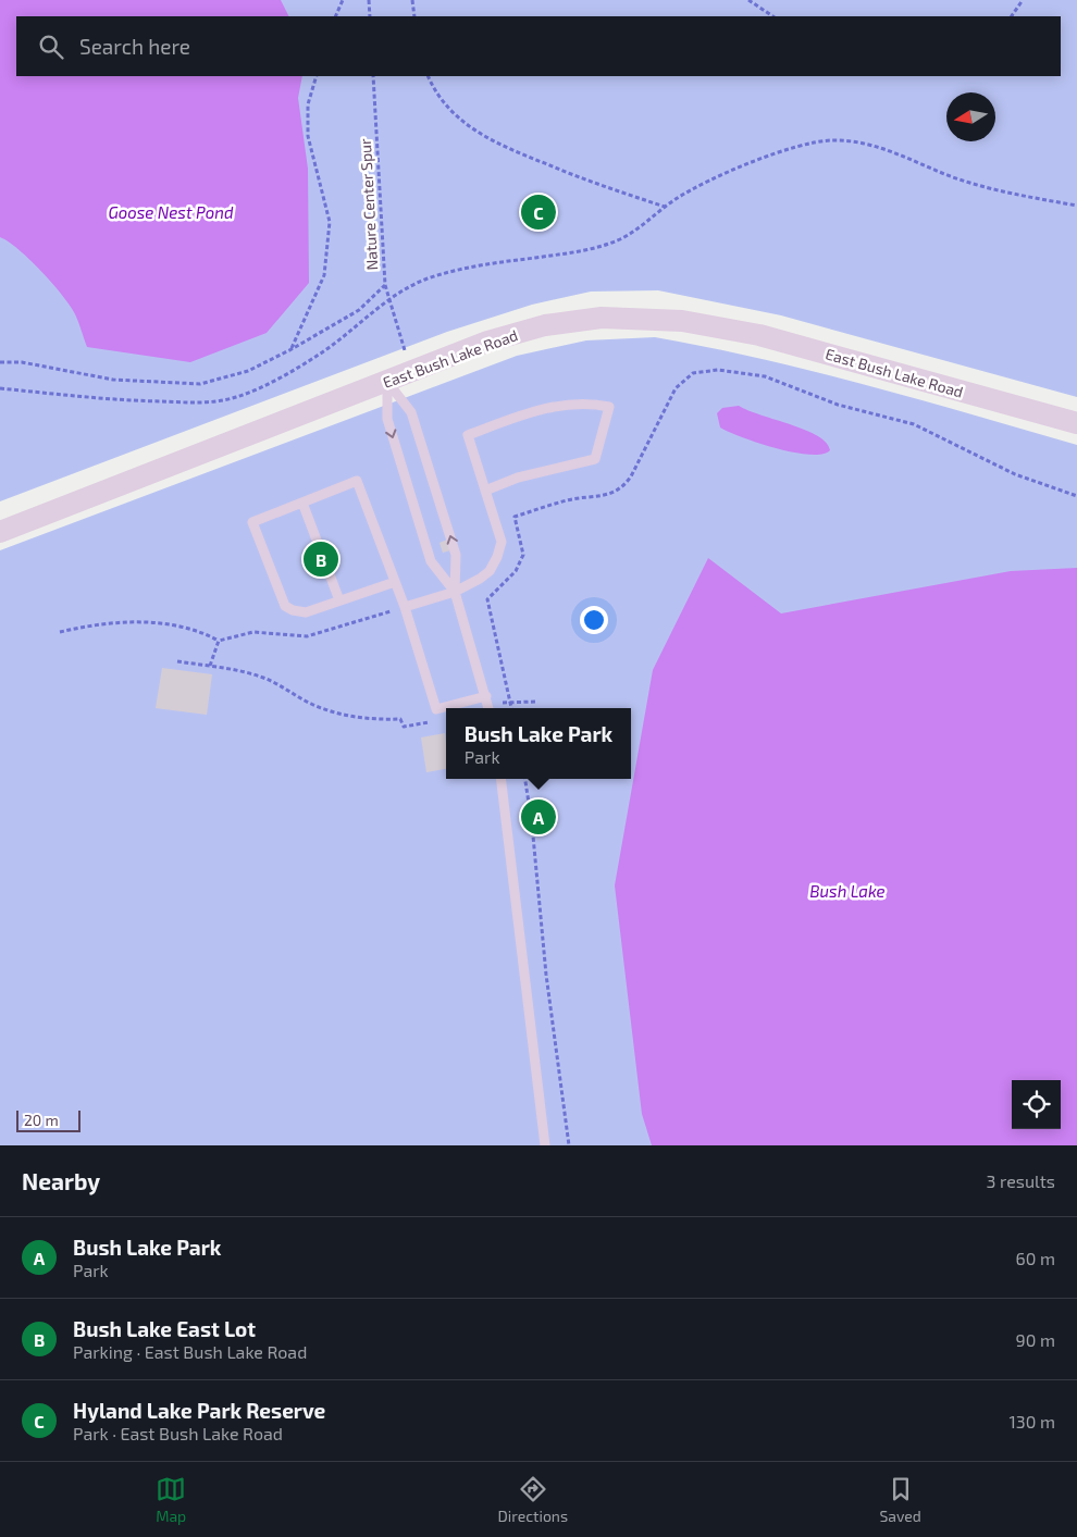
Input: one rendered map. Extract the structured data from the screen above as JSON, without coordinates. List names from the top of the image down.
{
  "streets": {
    "street": ["East Bush Lake Road"],
    "path": ["Nature Center Spur"]
  },
  "water": ["Goose Nest Pond", "Bush Lake"],
  "scale_bar": "20 m",
  "north": "left",
  "page": {
    "search": "Search here",
    "pins": ["C", "B", "A"],
    "popup": ["Bush Lake Park", "Park"],
    "scale": "20 m",
    "heading": ["Nearby", "3 results"],
    "list": [
      {
        "mark": "A",
        "name": "Bush Lake Park",
        "note": "Park",
        "value": "60 m"
      },
      {
        "mark": "B",
        "name": "Bush Lake East Lot",
        "note": "Parking · East Bush Lake Road",
        "value": "90 m"
      },
      {
        "mark": "C",
        "name": "Hyland Lake Park Reserve",
        "note": "Park · East Bush Lake Road",
        "value": "130 m"
      }
    ],
    "nav": ["Map", "Directions", "Saved"]
  }
}
